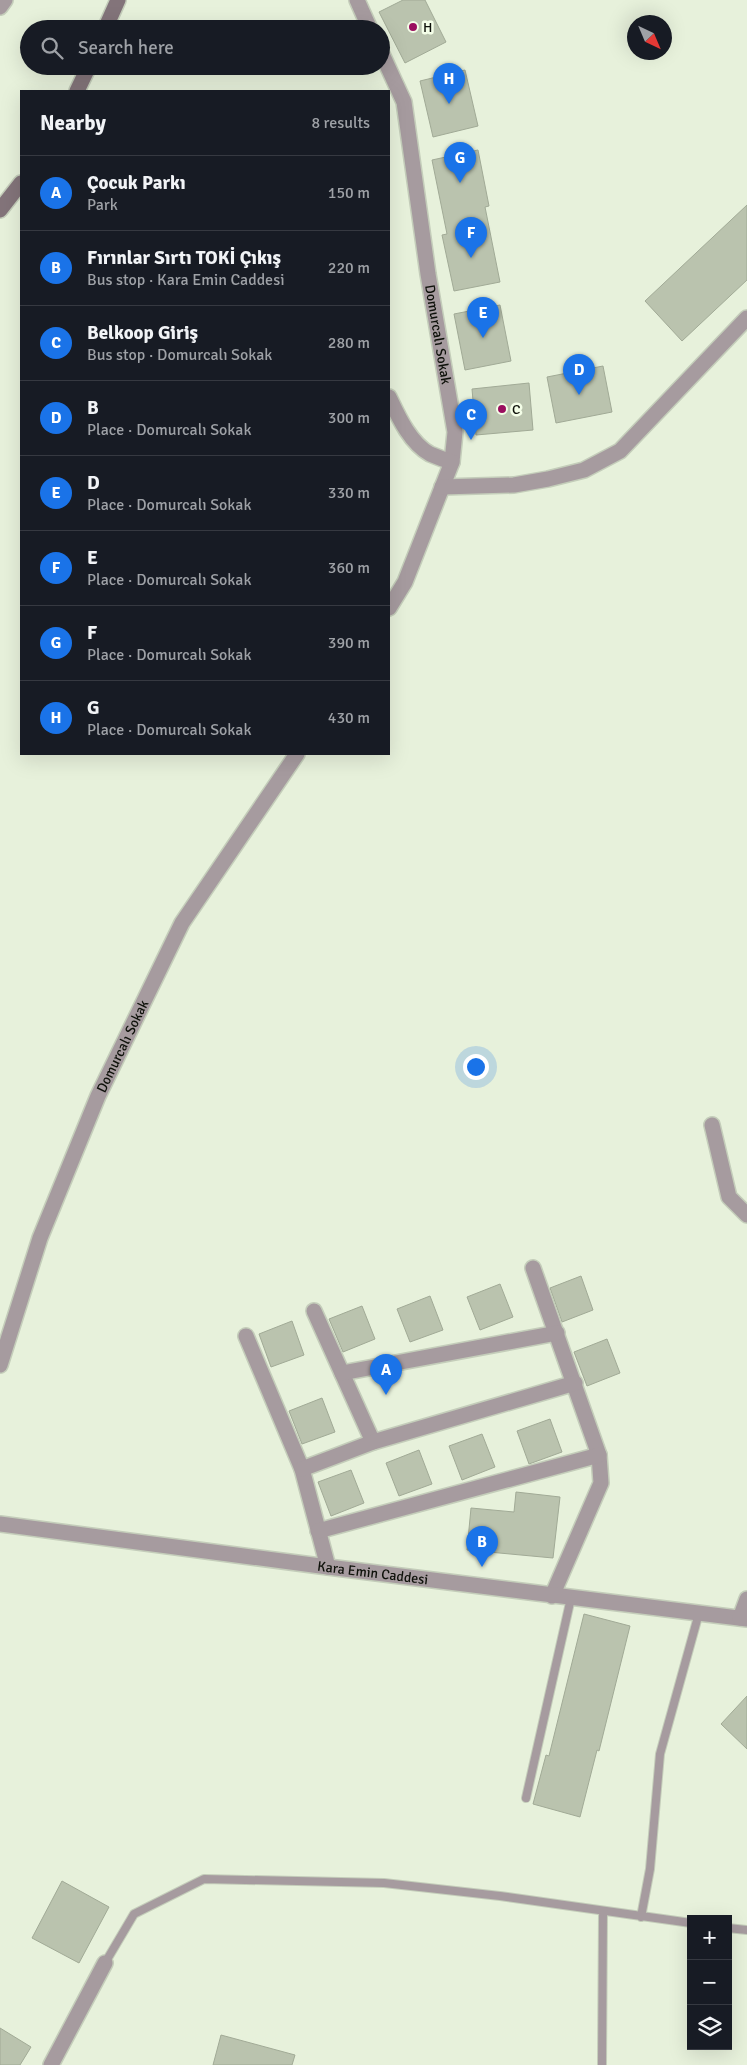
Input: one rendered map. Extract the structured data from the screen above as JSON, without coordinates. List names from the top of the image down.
{
  "streets": {
    "street": ["Domurcalı Sokak", "Kara Emin Caddesi"]
  },
  "places": ["H", "C"],
  "north": "bottom right",
  "page": {
    "search": "Search here",
    "pins": [
      "H",
      "G",
      "F",
      "E",
      "D",
      "C",
      "A",
      "B"
    ],
    "heading": ["Nearby", "8 results"],
    "list": [
      {
        "mark": "A",
        "name": "Çocuk Parkı",
        "note": "Park",
        "value": "150 m"
      },
      {
        "mark": "B",
        "name": "Fırınlar Sırtı TOKİ Çıkış",
        "note": "Bus stop · Kara Emin Caddesi",
        "value": "220 m"
      },
      {
        "mark": "C",
        "name": "Belkoop Giriş",
        "note": "Bus stop · Domurcalı Sokak",
        "value": "280 m"
      },
      {
        "mark": "D",
        "name": "B",
        "note": "Place · Domurcalı Sokak",
        "value": "300 m"
      },
      {
        "mark": "E",
        "name": "D",
        "note": "Place · Domurcalı Sokak",
        "value": "330 m"
      },
      {
        "mark": "F",
        "name": "E",
        "note": "Place · Domurcalı Sokak",
        "value": "360 m"
      },
      {
        "mark": "G",
        "name": "F",
        "note": "Place · Domurcalı Sokak",
        "value": "390 m"
      },
      {
        "mark": "H",
        "name": "G",
        "note": "Place · Domurcalı Sokak",
        "value": "430 m"
      }
    ],
    "map_buttons": ["+", "−"]
  }
}
